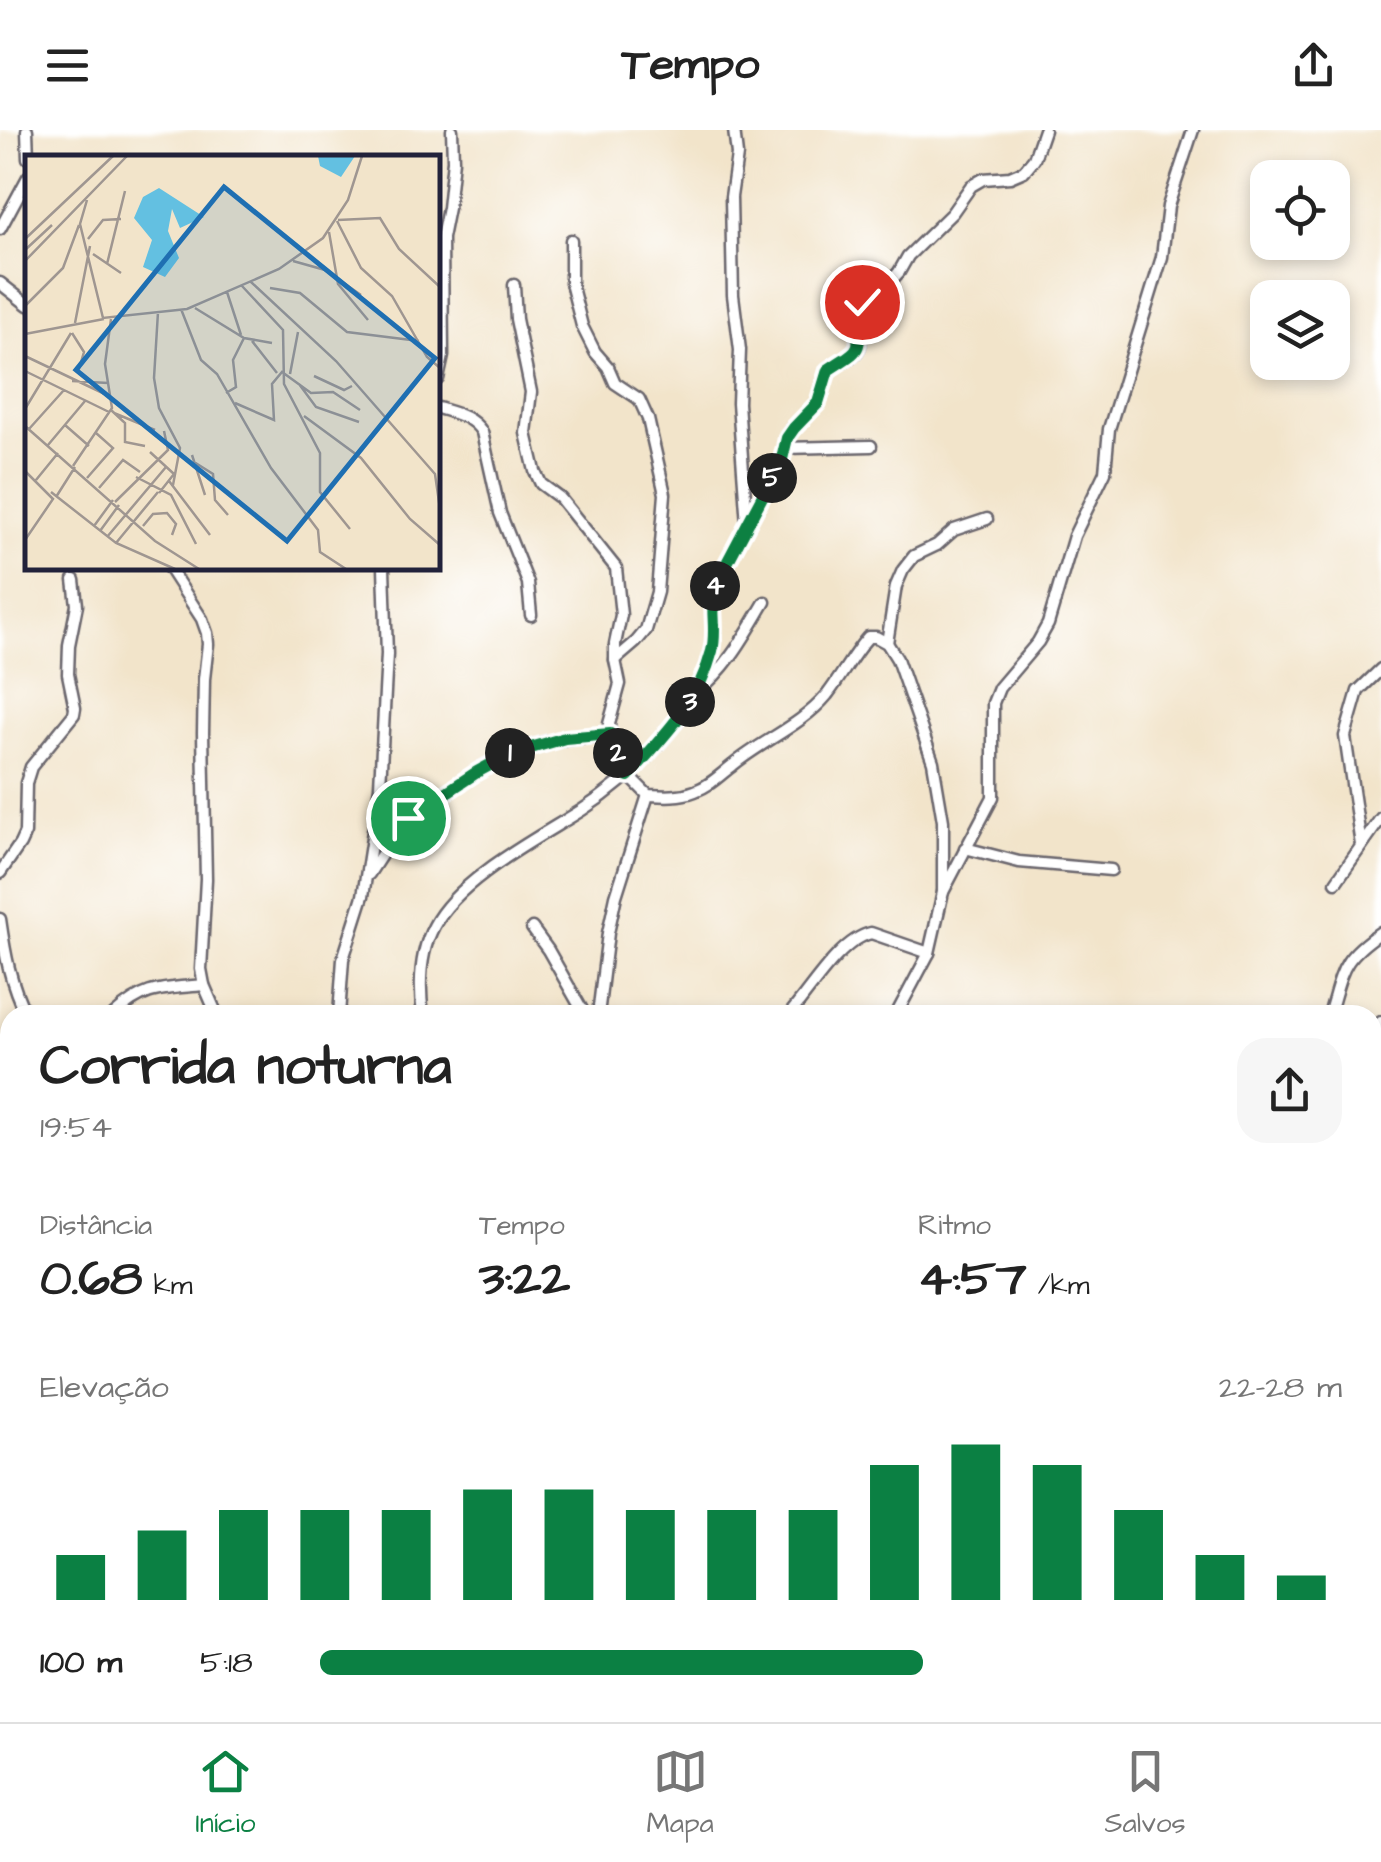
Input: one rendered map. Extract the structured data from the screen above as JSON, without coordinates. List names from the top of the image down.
{
  "page": {
    "header": "Tempo",
    "pins": [
      "5",
      "4",
      "3",
      "1",
      "2"
    ],
    "heading": ["Corrida noturna", "19:54"],
    "stats": [
      ["Distância", "0.68 km"],
      ["Tempo", "3:22"],
      ["Ritmo", "4:57 /km"]
    ],
    "chart": ["Elevação", "22–28 m"],
    "list": [
      {
        "name": "100 m",
        "note": "5:18"
      }
    ],
    "tabs": ["Início", "Mapa", "Salvos"]
  }
}
